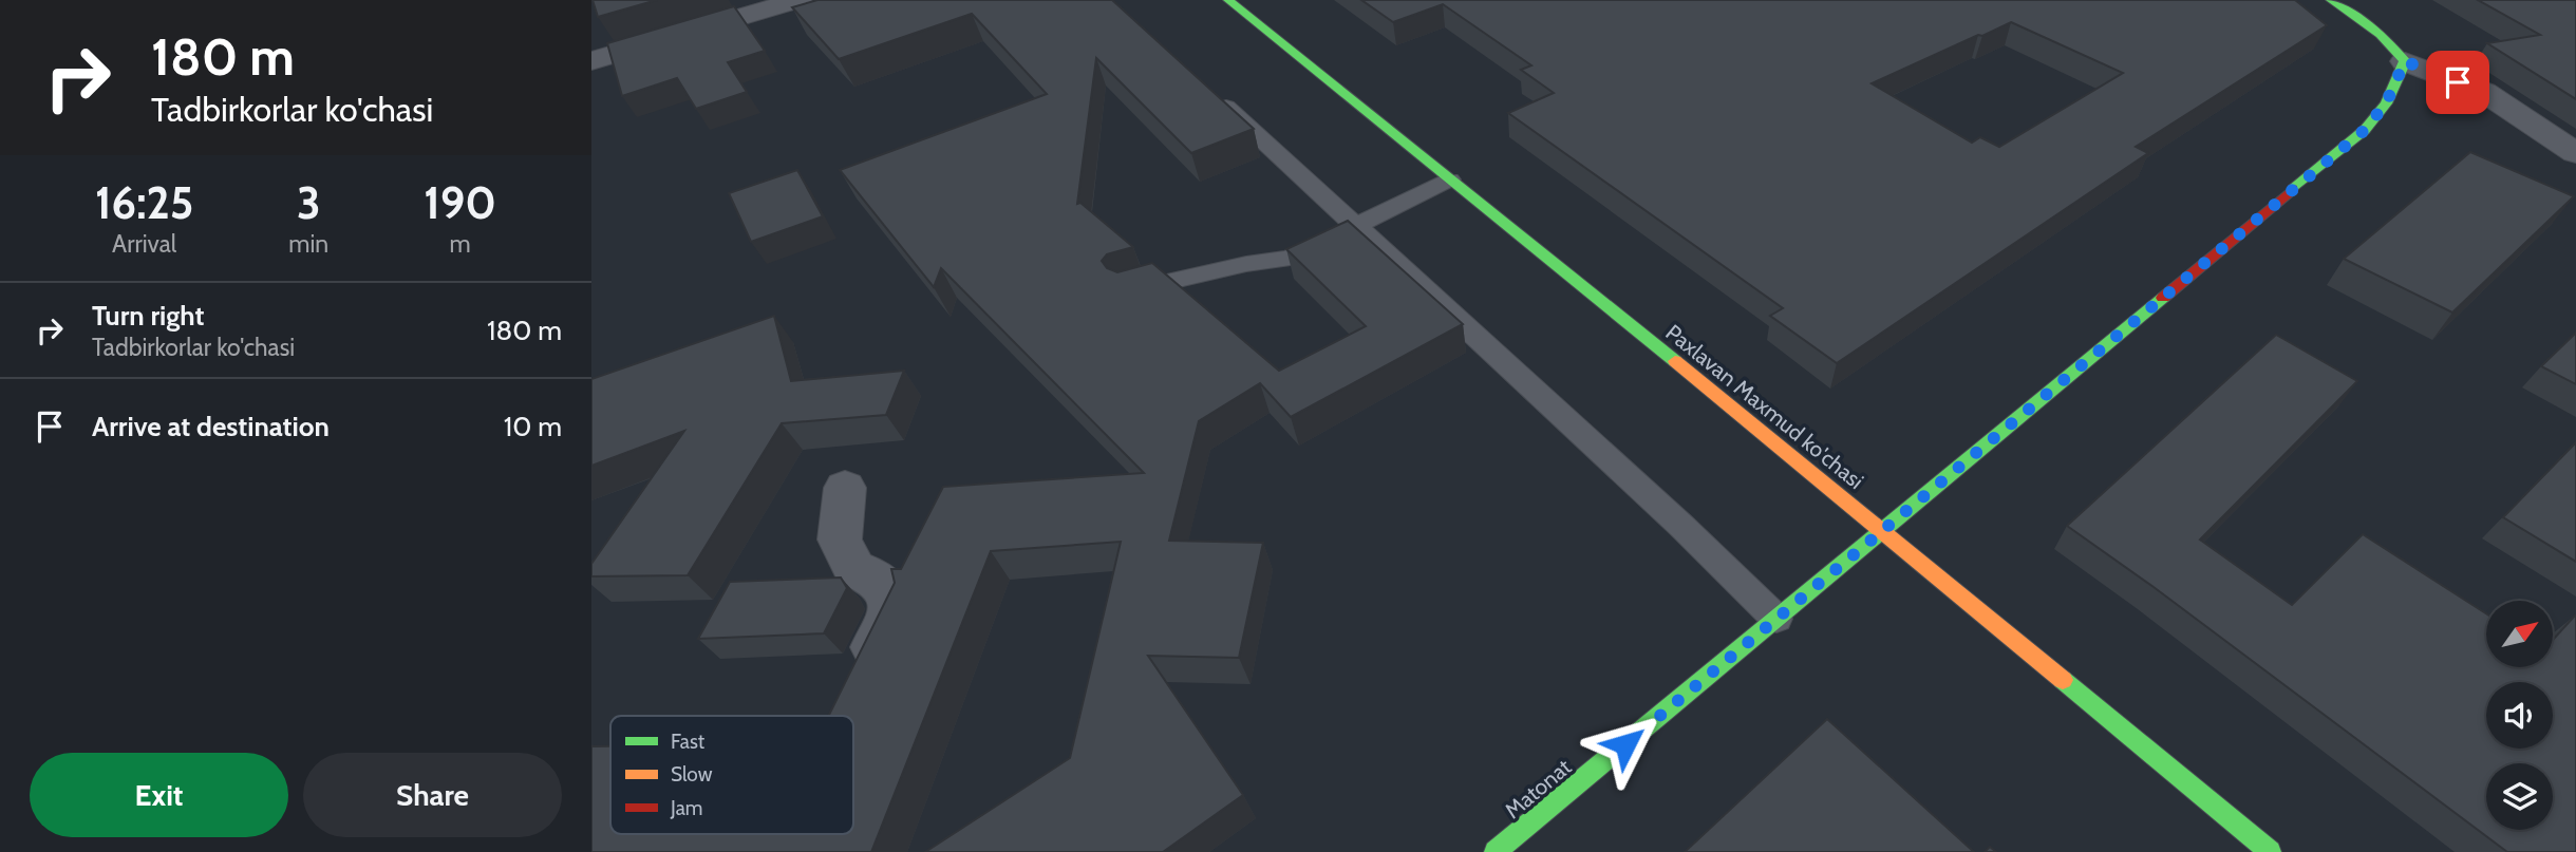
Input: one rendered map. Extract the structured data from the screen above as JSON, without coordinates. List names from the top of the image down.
{
  "streets": {
    "main road": ["Paxlavan Maxmud ko'chasi", "Matonat"]
  },
  "crossings": [
    ["Paxlavan Maxmud ko'chasi", "Matonat"]
  ],
  "legend": ["Fast", "Slow", "Jam"],
  "north": "top right",
  "page": {
    "turn": ["180 m", "Tadbirkorlar ko'chasi"],
    "eta": [
      "16:25",
      "Arrival",
      "3",
      "min",
      "190",
      "m"
    ],
    "list": [
      {
        "name": "Turn right",
        "note": "Tadbirkorlar ko'chasi",
        "value": "180 m"
      },
      {
        "name": "Arrive at destination",
        "value": "10 m"
      }
    ],
    "buttons": ["Exit", "Share"]
  }
}
